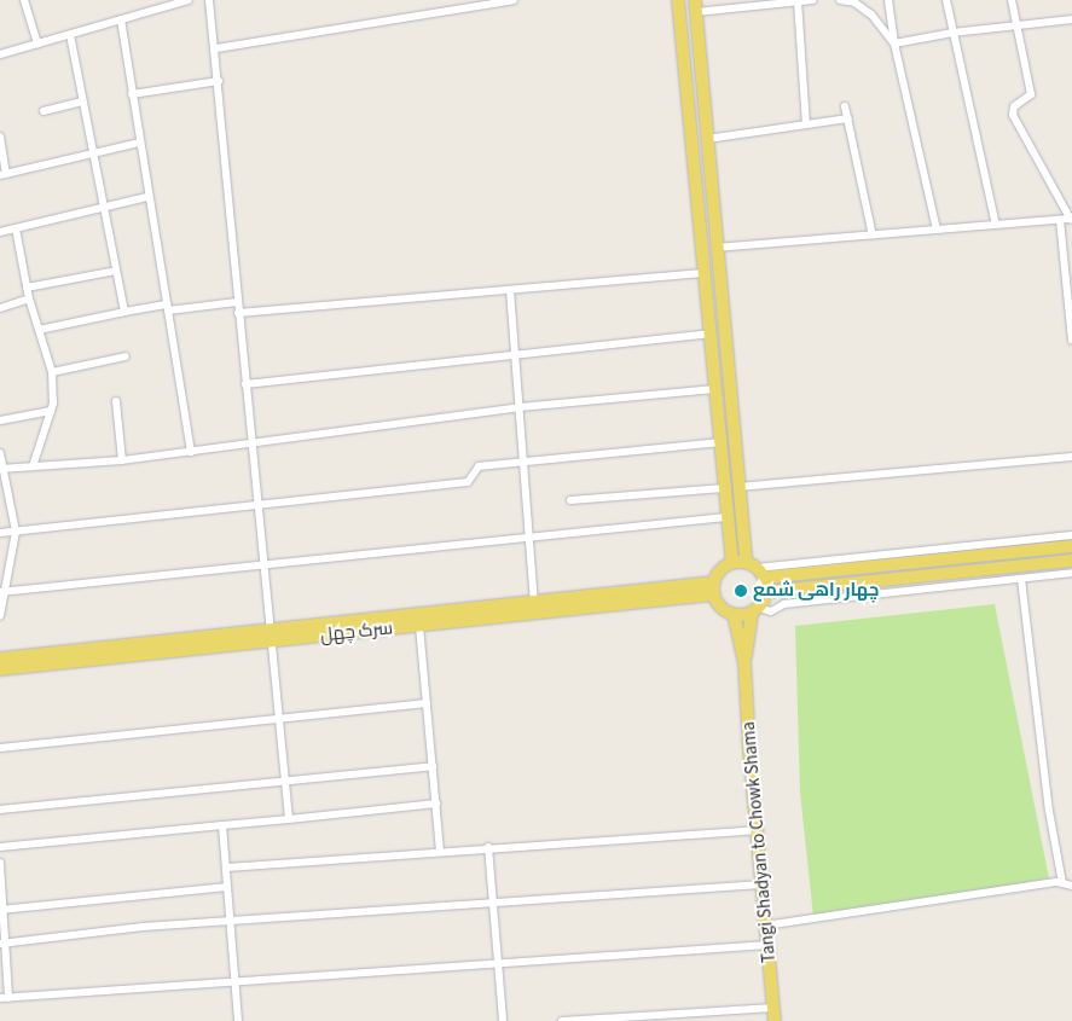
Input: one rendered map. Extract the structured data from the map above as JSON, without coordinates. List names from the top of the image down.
{
  "streets": {
    "main road": ["سرک چهل", "Tangi Shadyan to Chowk Shama"]
  },
  "places": ["چهار راهی شمع"]
}
